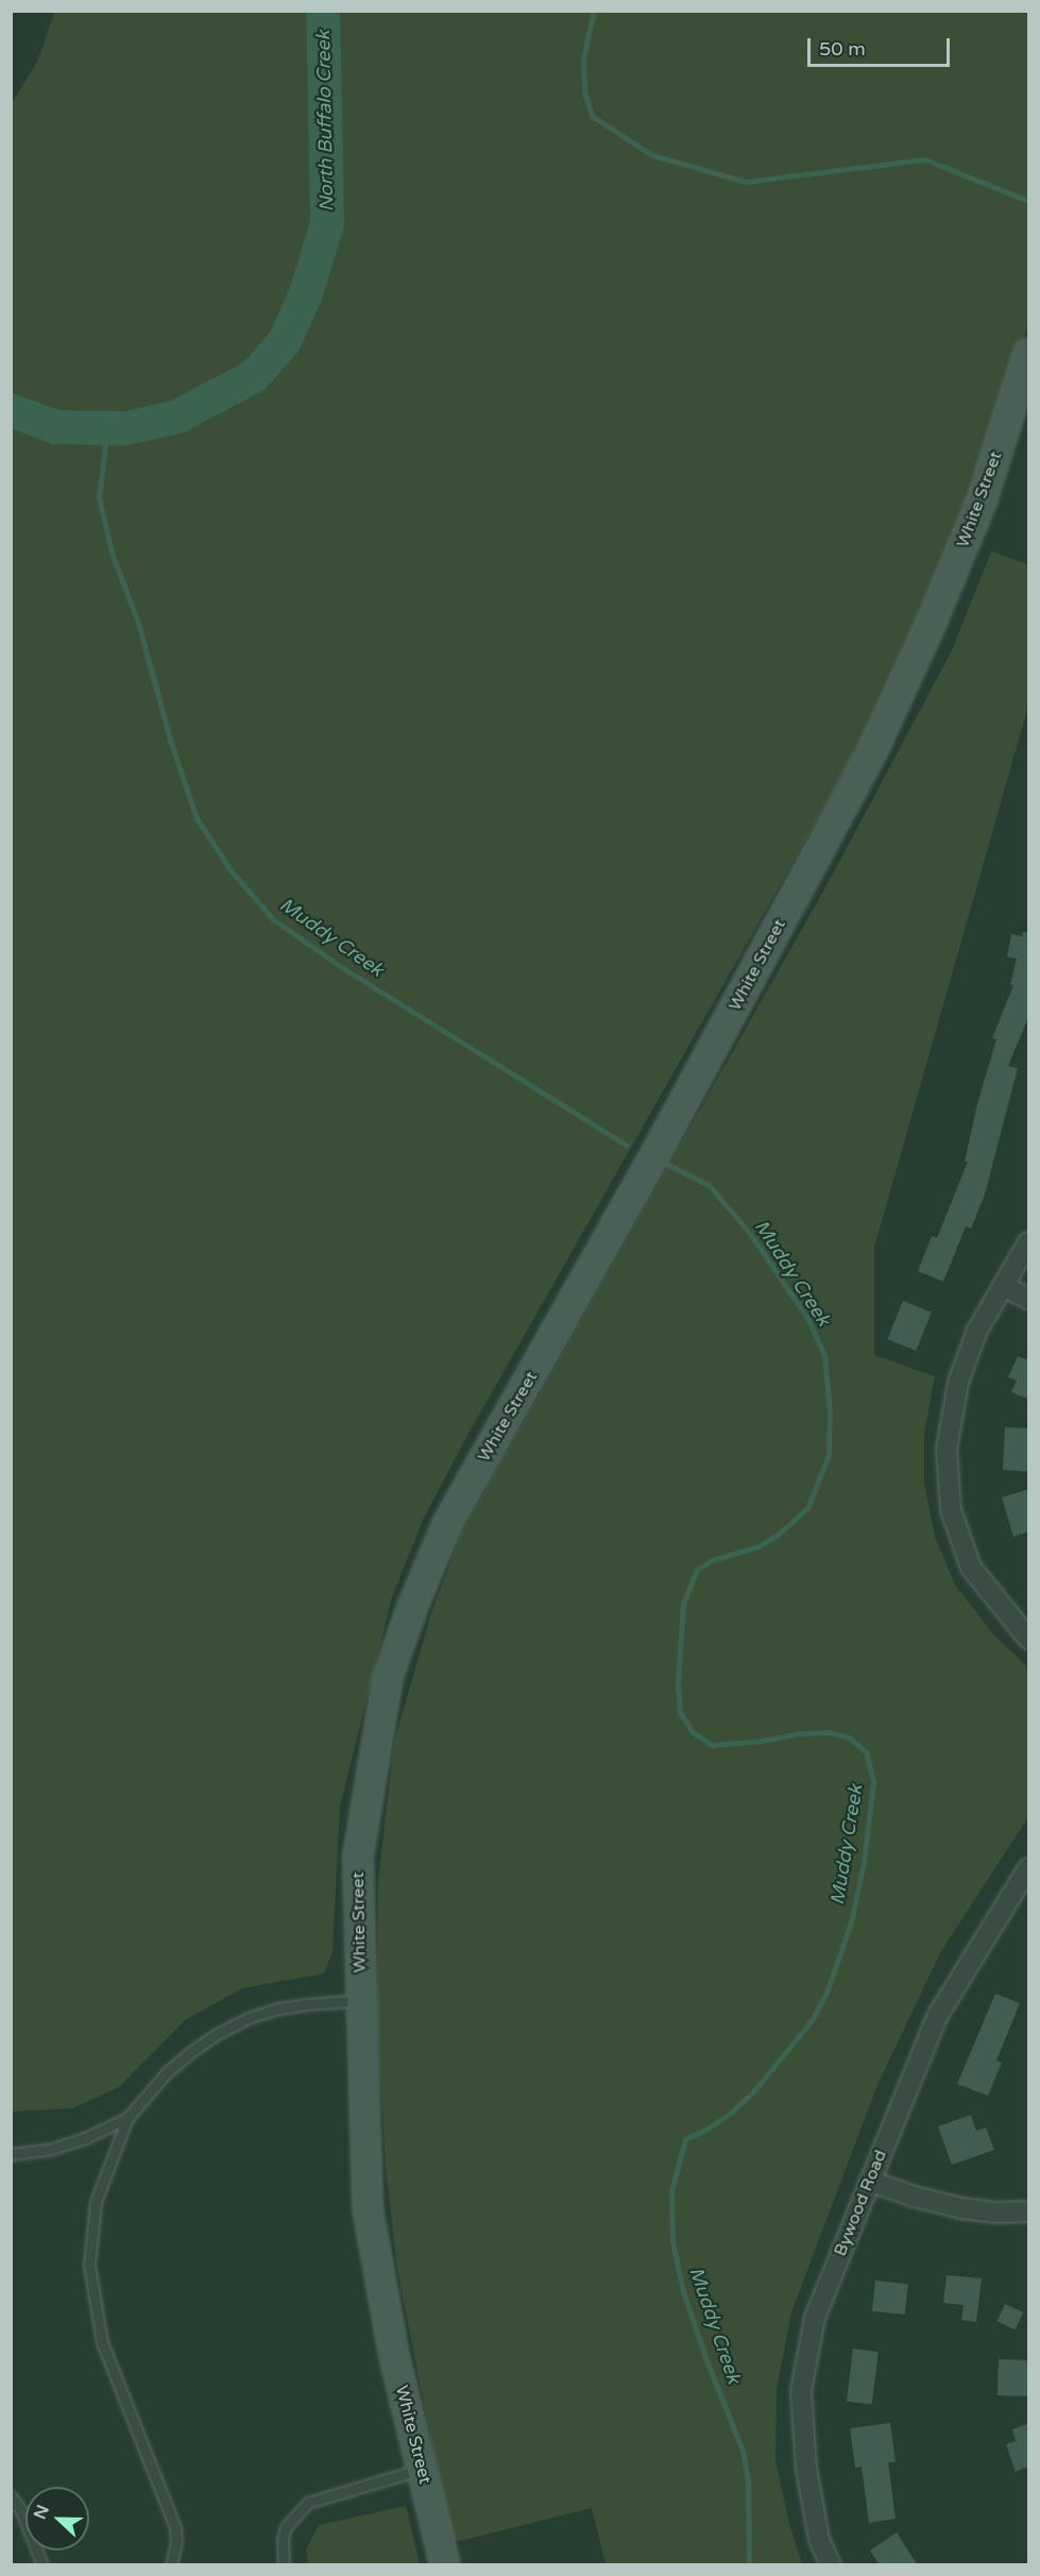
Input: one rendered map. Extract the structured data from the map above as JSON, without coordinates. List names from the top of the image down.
{
  "streets": {
    "street": ["White Street", "Bywood Road"]
  },
  "water": ["North Buffalo Creek", "Muddy Creek"],
  "scale_bar": "50 m",
  "north": "left"
}
